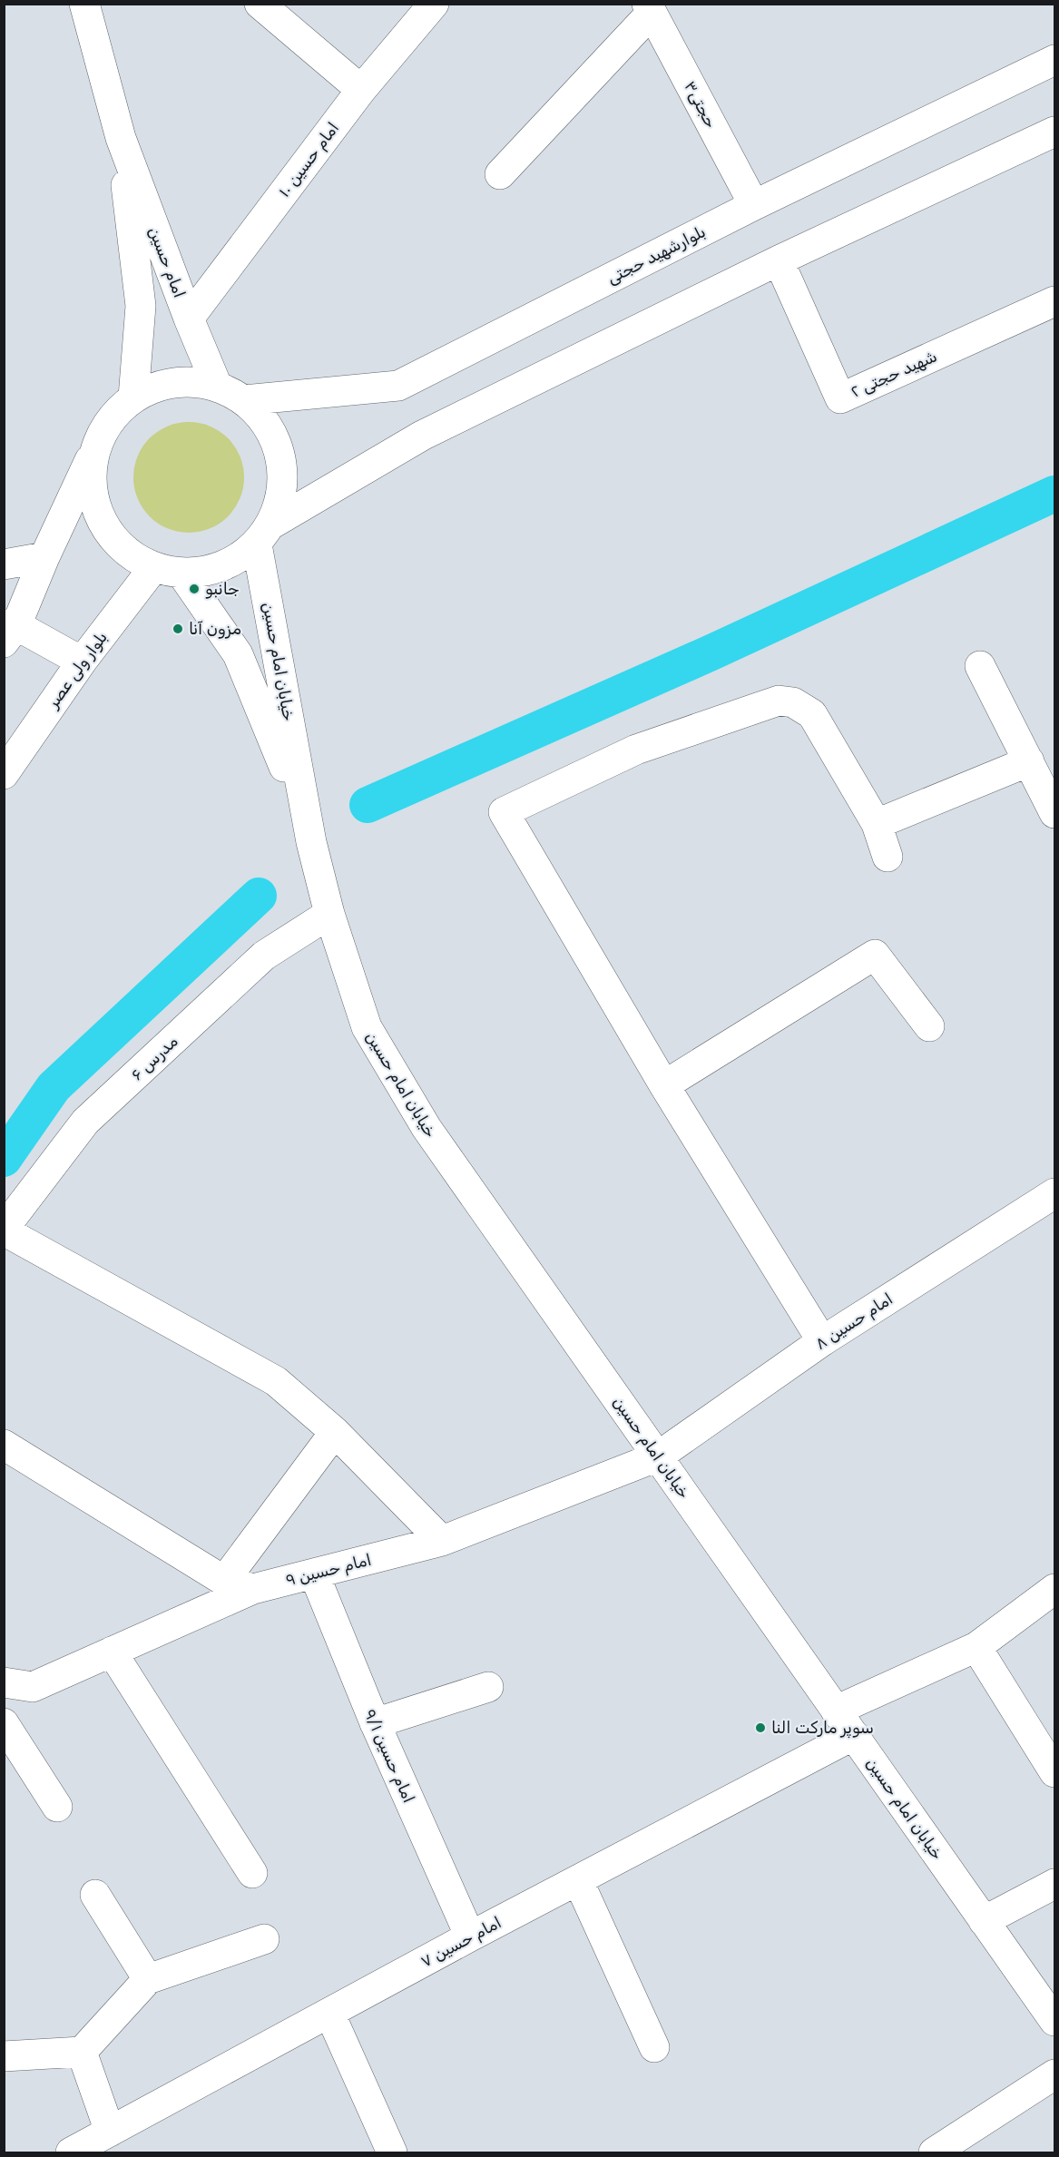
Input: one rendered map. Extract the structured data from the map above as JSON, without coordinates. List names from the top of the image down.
{
  "streets": {
    "street": [
      "حجتی۳",
      "۱۰ امام حسین",
      "بلوارشهید حجتی",
      "امام حسین",
      "شهید حجتی ۲",
      "خیابان امام حسین",
      "بلوار ولی عصر",
      "مدرس ۶",
      "امام حسین ۸",
      "امام حسین ۹",
      "امام حسین ۹/۱",
      "امام حسین ۷"
    ]
  },
  "crossings": [
    ["حجتی۳", "بلوارشهید حجتی"],
    ["۱۰ امام حسین", "امام حسین"],
    ["بلوارشهید حجتی", "امام حسین"],
    ["بلوارشهید حجتی", "خیابان امام حسین"],
    ["بلوارشهید حجتی", "بلوار ولی عصر"],
    ["امام حسین", "خیابان امام حسین"],
    ["امام حسین", "بلوار ولی عصر"],
    ["خیابان امام حسین", "بلوار ولی عصر"],
    ["خیابان امام حسین", "مدرس ۶"],
    ["خیابان امام حسین", "امام حسین ۸"],
    ["خیابان امام حسین", "امام حسین ۹"],
    ["خیابان امام حسین", "امام حسین ۷"],
    ["امام حسین ۸", "امام حسین ۹"],
    ["امام حسین ۹", "امام حسین ۹/۱"],
    ["امام حسین ۹/۱", "امام حسین ۷"]
  ],
  "places": ["جانبو", "مزون آنا", "سوپر مارکت النا"]
}
